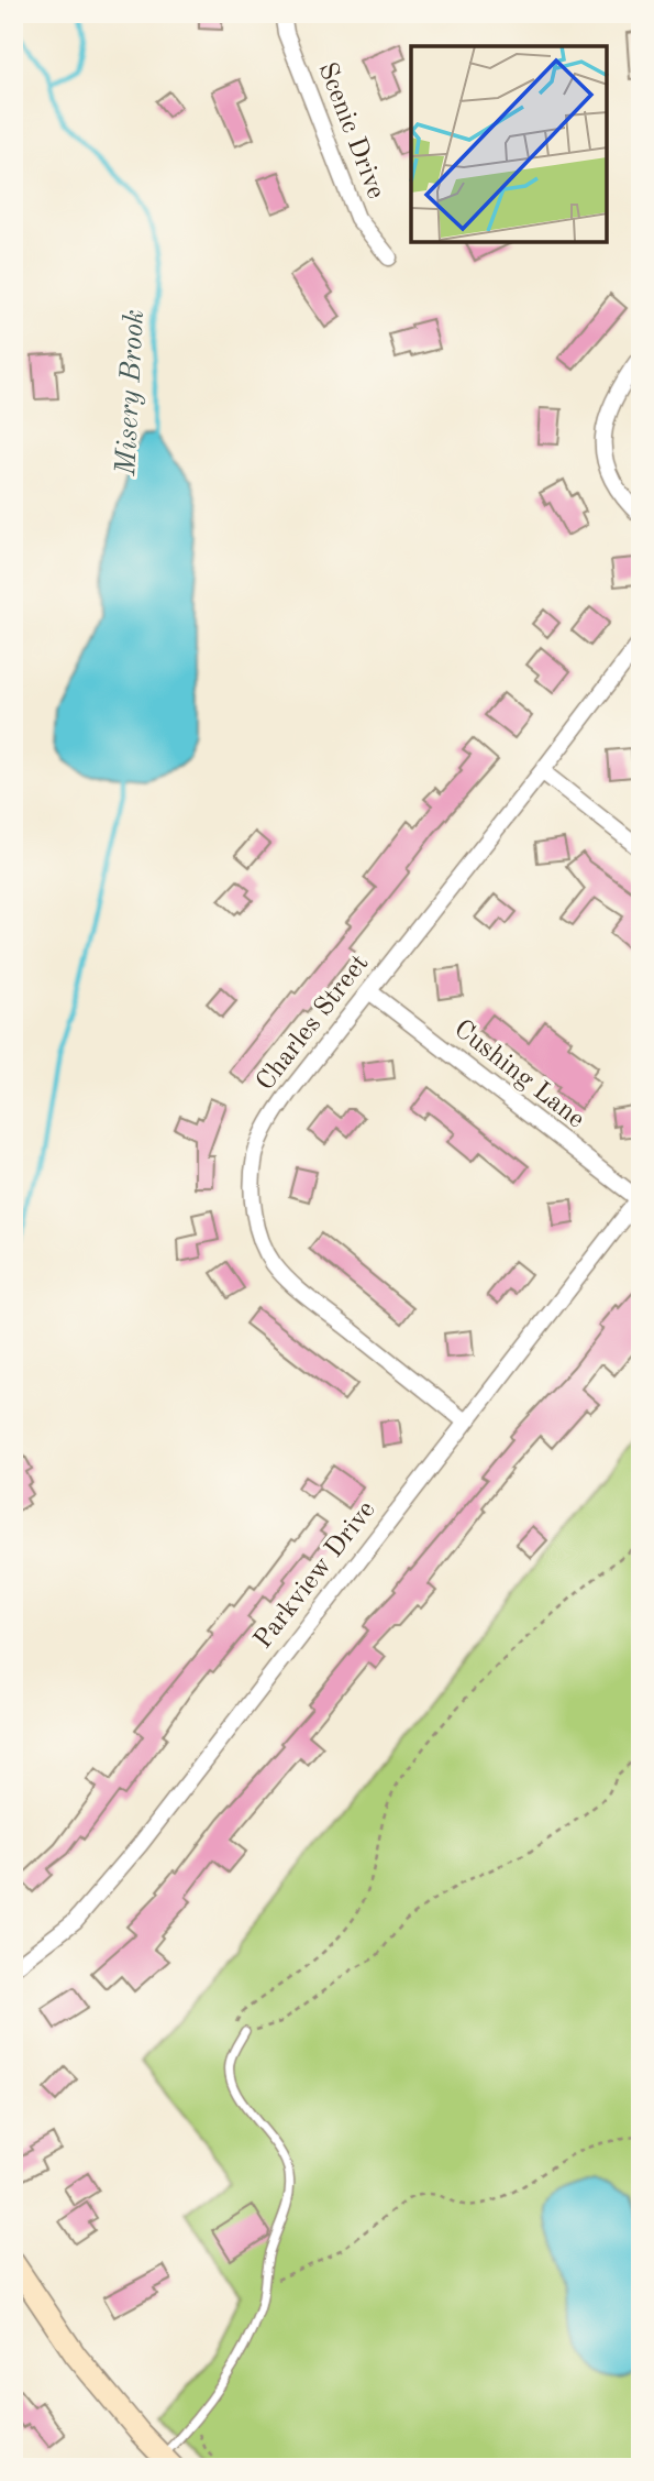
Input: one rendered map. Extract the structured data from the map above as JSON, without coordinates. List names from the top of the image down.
{
  "streets": {
    "street": [
      "Scenic Drive",
      "Charles Street",
      "Cushing Lane",
      "Parkview Drive"
    ]
  },
  "crossings": [
    ["Charles Street", "Cushing Lane"],
    ["Charles Street", "Parkview Drive"],
    ["Cushing Lane", "Parkview Drive"]
  ],
  "water": ["Misery Brook"]
}
